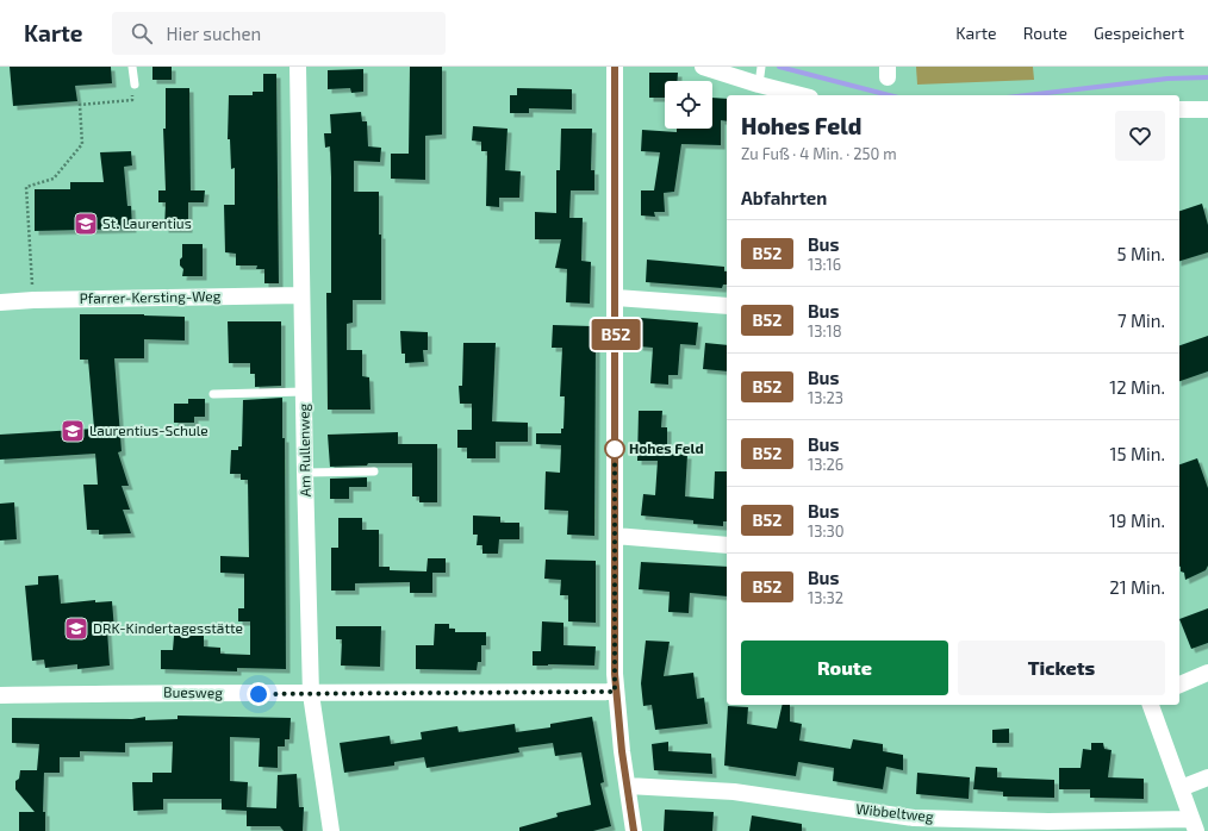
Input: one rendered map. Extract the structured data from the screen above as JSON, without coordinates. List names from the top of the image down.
{
  "streets": {
    "street": [
      "Pfarrer-Kersting-Weg",
      "Am Rullenweg",
      "Buesweg",
      "Wibbeltweg"
    ]
  },
  "crossings": [
    ["Pfarrer-Kersting-Weg", "Am Rullenweg"],
    ["Am Rullenweg", "Buesweg"]
  ],
  "places": {
    "school or university": ["St. Laurentius", "Laurentius-Schule", "DRK-Kindertagesstätte"],
    "other": ["Hohes Feld"]
  },
  "lines": ["bus line B52"],
  "page": {
    "header": "Karte",
    "search": "Hier suchen",
    "nav": ["Karte", "Route", "Gespeichert"],
    "on_map": "B52",
    "heading": [
      ["Hohes Feld", "Zu Fuß · 4 Min. · 250 m"],
      "Abfahrten"
    ],
    "list": [
      {
        "mark": "B52",
        "name": "Bus",
        "note": "13:16",
        "value": "5 Min."
      },
      {
        "mark": "B52",
        "name": "Bus",
        "note": "13:18",
        "value": "7 Min."
      },
      {
        "mark": "B52",
        "name": "Bus",
        "note": "13:23",
        "value": "12 Min."
      },
      {
        "mark": "B52",
        "name": "Bus",
        "note": "13:26",
        "value": "15 Min."
      },
      {
        "mark": "B52",
        "name": "Bus",
        "note": "13:30",
        "value": "19 Min."
      },
      {
        "mark": "B52",
        "name": "Bus",
        "note": "13:32",
        "value": "21 Min."
      }
    ],
    "buttons": ["Route", "Tickets"]
  }
}
